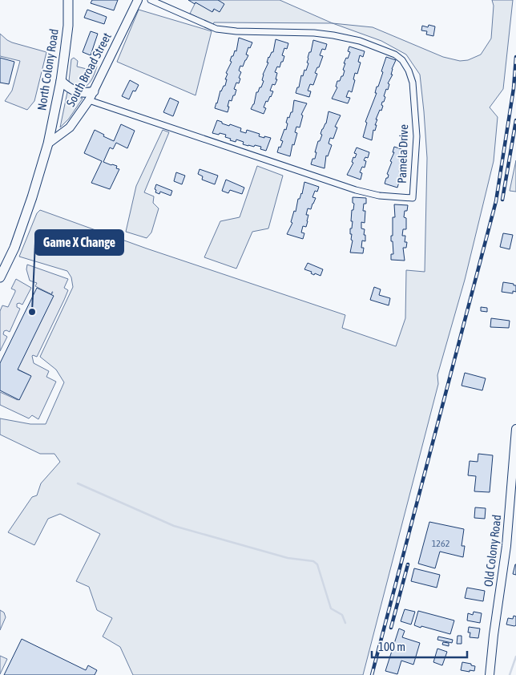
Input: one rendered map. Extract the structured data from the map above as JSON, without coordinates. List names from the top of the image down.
{
  "streets": {
    "main road": ["North Colony Road", "South Broad Street", "Old Colony Road"],
    "street": ["Pamela Drive"]
  },
  "crossings": [
    ["North Colony Road", "South Broad Street"],
    ["South Broad Street", "Pamela Drive"]
  ],
  "places": ["Game X Change"],
  "house_numbers": ["1262"],
  "scale_bar": "100 m"
}
